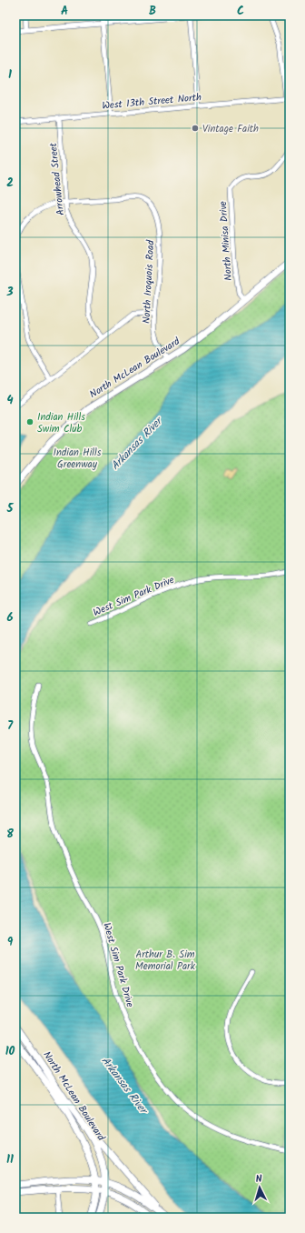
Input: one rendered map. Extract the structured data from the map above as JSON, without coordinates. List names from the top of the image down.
{
  "streets": {
    "main road": ["North McLean Boulevard"],
    "street": [
      "West 13th Street North",
      "Arrowhead Street",
      "North Minisa Drive",
      "North Iroquois Road",
      "West Sim Park Drive"
    ]
  },
  "crossings": [
    ["West 13th Street North", "Arrowhead Street"],
    ["Arrowhead Street", "North Iroquois Road"],
    ["North Minisa Drive", "North McLean Boulevard"],
    ["North Iroquois Road", "North McLean Boulevard"]
  ],
  "water": ["Arkansas River"],
  "parks": ["Indian Hills Greenway", "Arthur B. Sim Memorial Park"],
  "places": ["Vintage Faith", "Indian Hills Swim Club"],
  "north": "top",
  "grid": {
    "columns": ["A", "B", "C"],
    "rows": [
      "1",
      "2",
      "3",
      "4",
      "5",
      "6",
      "7",
      "8",
      "9",
      "10",
      "11"
    ]
  }
}
